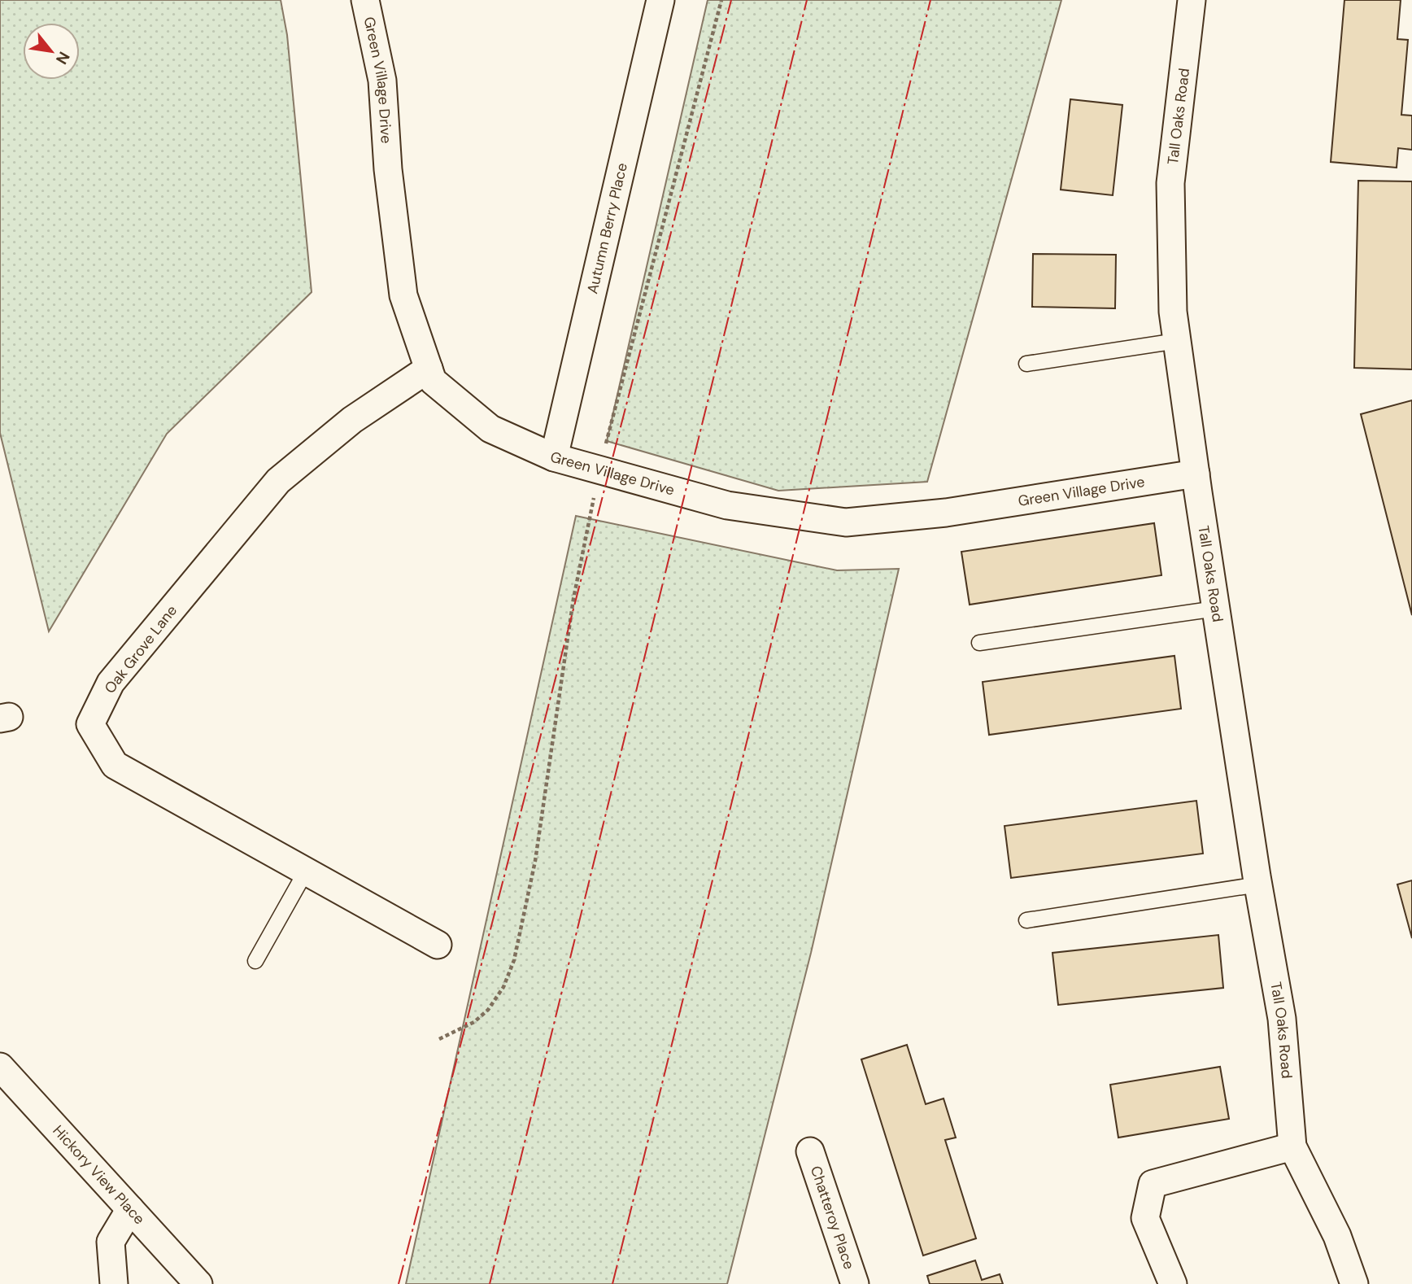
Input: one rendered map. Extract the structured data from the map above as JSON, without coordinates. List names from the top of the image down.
{
  "streets": {
    "street": [
      "Green Village Drive",
      "Tall Oaks Road",
      "Autumn Berry Place",
      "Oak Grove Lane",
      "Hickory View Place",
      "Chatteroy Place"
    ]
  },
  "crossings": [
    ["Green Village Drive", "Tall Oaks Road"],
    ["Green Village Drive", "Autumn Berry Place"],
    ["Green Village Drive", "Oak Grove Lane"]
  ],
  "north": "bottom right"
}
